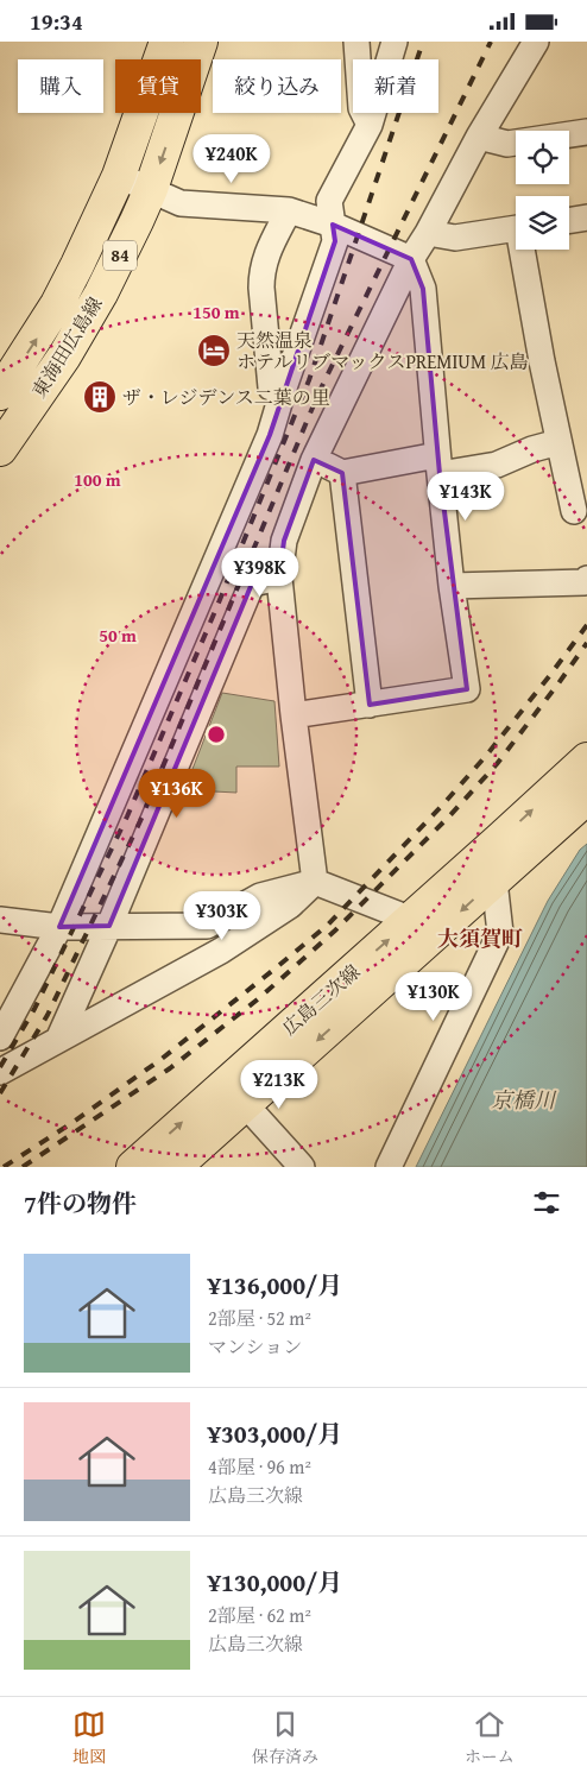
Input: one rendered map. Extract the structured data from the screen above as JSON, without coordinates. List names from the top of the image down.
{
  "streets": {
    "main road": ["84", "東海田広島線", "広島三次線"]
  },
  "districts": ["大須賀町"],
  "water": ["京橋川"],
  "places": {
    "hotel": ["天然温泉 ホテルリブマックスPREMIUM 広島"],
    "building": ["ザ・レジデンス二葉の里"]
  },
  "page": {
    "status": "19:34",
    "chip": [
      "購入",
      "賃貸",
      "絞り込み",
      "新着"
    ],
    "price": [
      "¥240K",
      "¥143K",
      "¥398K",
      "¥136K",
      "¥303K",
      "¥130K",
      "¥213K"
    ],
    "heading": "7件の物件",
    "list": [
      {
        "name": "¥136,000/月",
        "note": "2部屋 · 52 m² · マンション"
      },
      {
        "name": "¥303,000/月",
        "note": "4部屋 · 96 m² · 広島三次線"
      },
      {
        "name": "¥130,000/月",
        "note": "2部屋 · 62 m² · 広島三次線"
      }
    ],
    "tabs": ["地図", "保存済み", "ホーム"]
  },
  "rings": ["150 m", "100 m", "50 m"]
}
